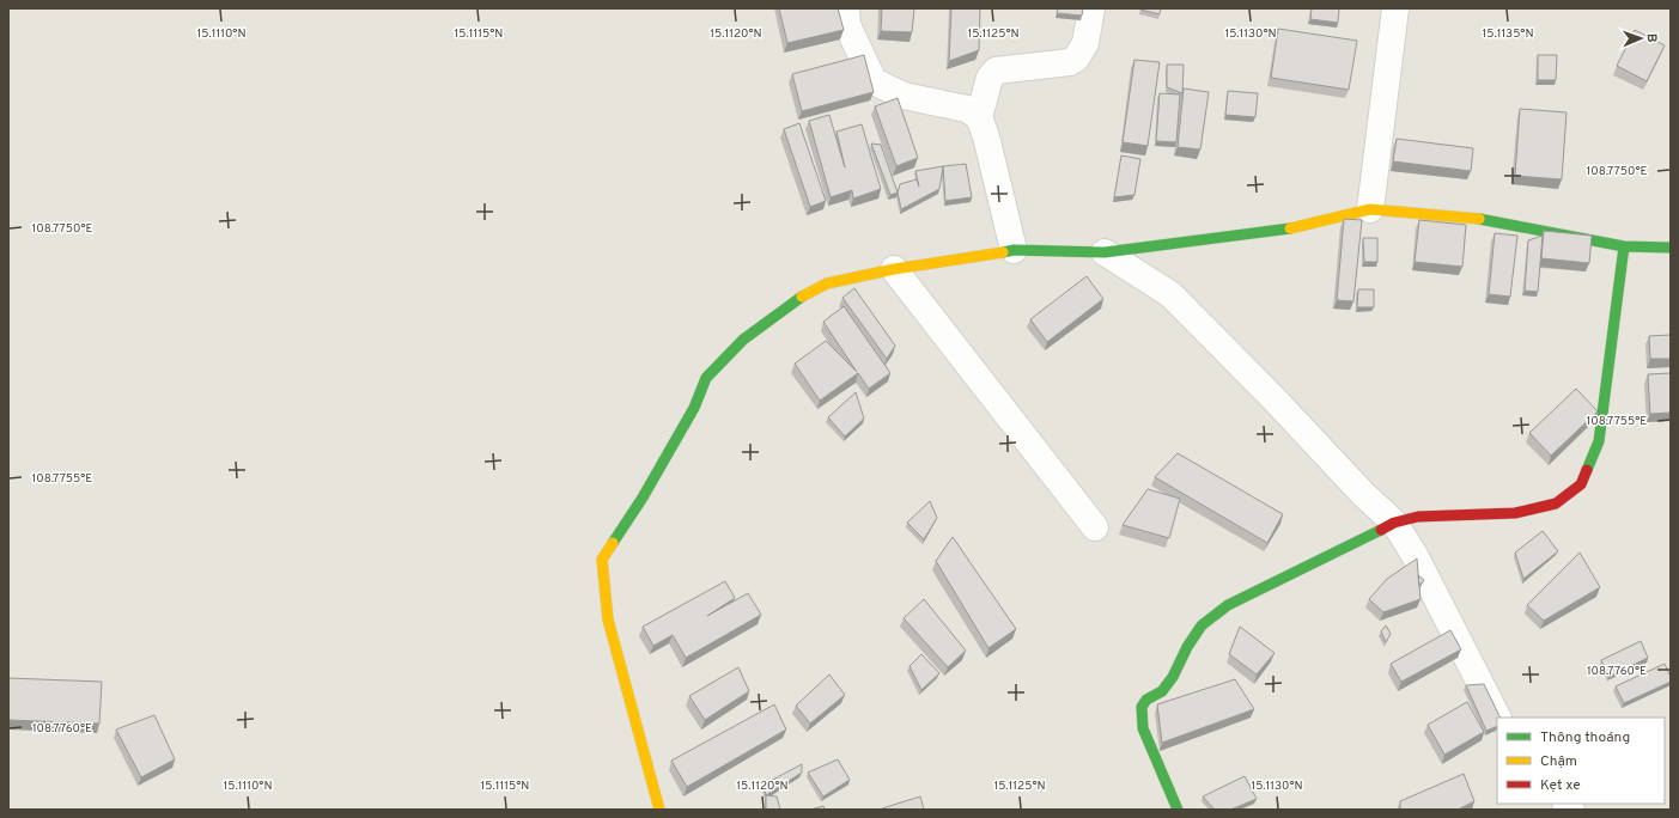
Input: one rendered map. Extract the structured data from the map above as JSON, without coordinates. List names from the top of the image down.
{
  "legend": ["Thông thoáng", "Chậm", "Kẹt xe"],
  "north": "right",
  "coordinates": [
    "15.1110°N",
    "15.1115°N",
    "15.1120°N",
    "15.1125°N",
    "15.1130°N",
    "15.1135°N",
    "108.7750°E",
    "108.7755°E",
    "108.7760°E"
  ]
}
